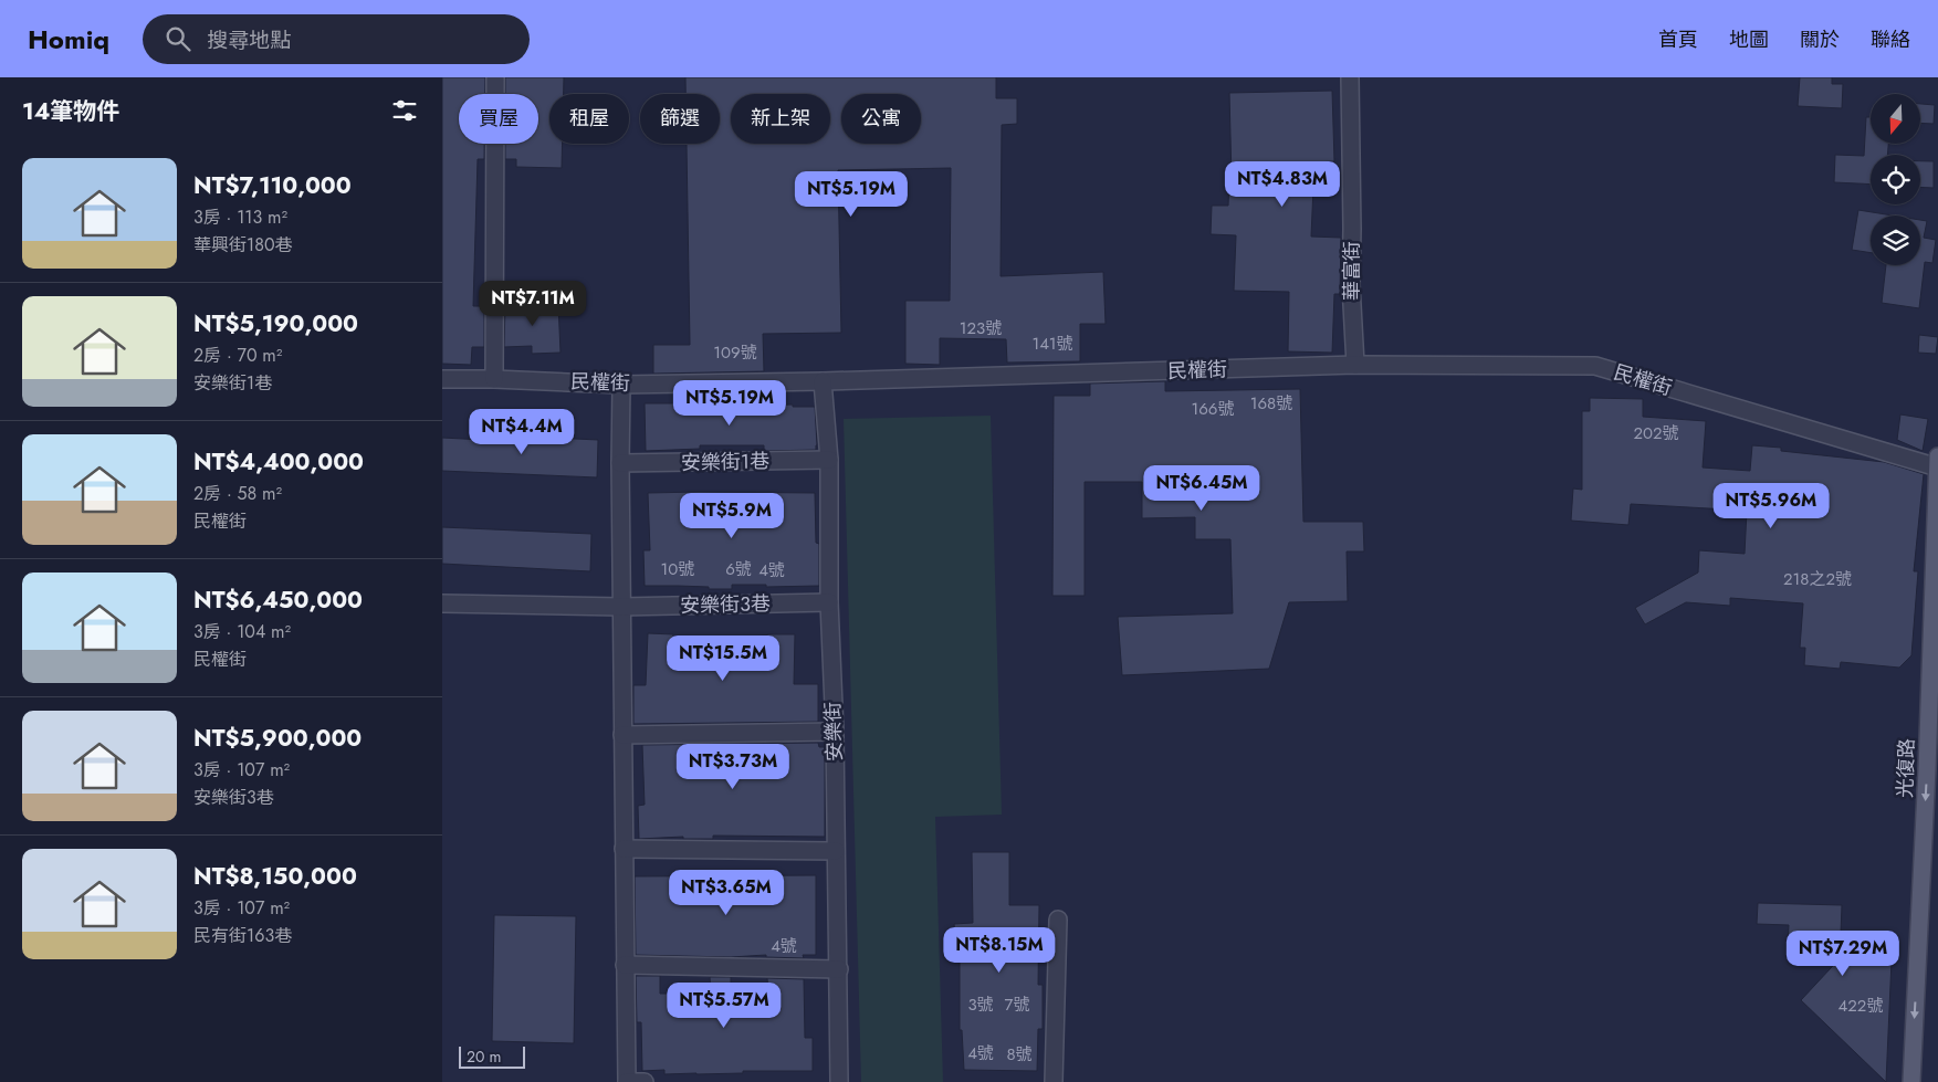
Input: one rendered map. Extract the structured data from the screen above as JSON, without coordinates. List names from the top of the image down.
{
  "streets": {
    "main road": ["光復路"],
    "street": [
      "華富街",
      "民權街",
      "安樂街1巷",
      "安樂街3巷",
      "安樂街"
    ]
  },
  "crossings": [
    ["華富街", "民權街"],
    ["民權街", "安樂街"],
    ["民權街", "光復路"],
    ["安樂街1巷", "安樂街"],
    ["安樂街3巷", "安樂街"]
  ],
  "one_way": ["光復路"],
  "house_numbers": [
    "123號",
    "141號",
    "109號",
    "168號",
    "166號",
    "202號",
    "10號",
    "6號",
    "4號",
    "218之2號",
    "4號",
    "3號",
    "7號",
    "422號",
    "4號",
    "8號"
  ],
  "scale_bar": "20 m",
  "north": "bottom",
  "page": {
    "header": "Homiq",
    "search": "搜尋地點",
    "nav": [
      "首頁",
      "地圖",
      "關於",
      "聯絡"
    ],
    "heading": "14筆物件",
    "chip": [
      "買屋",
      "租屋",
      "篩選",
      "新上架",
      "公寓"
    ],
    "list": [
      {
        "name": "NT$7,110,000",
        "note": "3房 · 113 m² · 華興街180巷"
      },
      {
        "name": "NT$5,190,000",
        "note": "2房 · 70 m² · 安樂街1巷"
      },
      {
        "name": "NT$4,400,000",
        "note": "2房 · 58 m² · 民權街"
      },
      {
        "name": "NT$6,450,000",
        "note": "3房 · 104 m² · 民權街"
      },
      {
        "name": "NT$5,900,000",
        "note": "3房 · 107 m² · 安樂街3巷"
      },
      {
        "name": "NT$8,150,000",
        "note": "3房 · 107 m² · 民有街163巷"
      }
    ],
    "price": [
      "NT$4.83M",
      "NT$5.19M",
      "NT$7.11M",
      "NT$5.19M",
      "NT$4.4M",
      "NT$6.45M",
      "NT$5.96M",
      "NT$5.9M",
      "NT$15.5M",
      "NT$3.73M",
      "NT$3.65M",
      "NT$8.15M",
      "NT$7.29M",
      "NT$5.57M"
    ],
    "scale": "20 m"
  }
}
